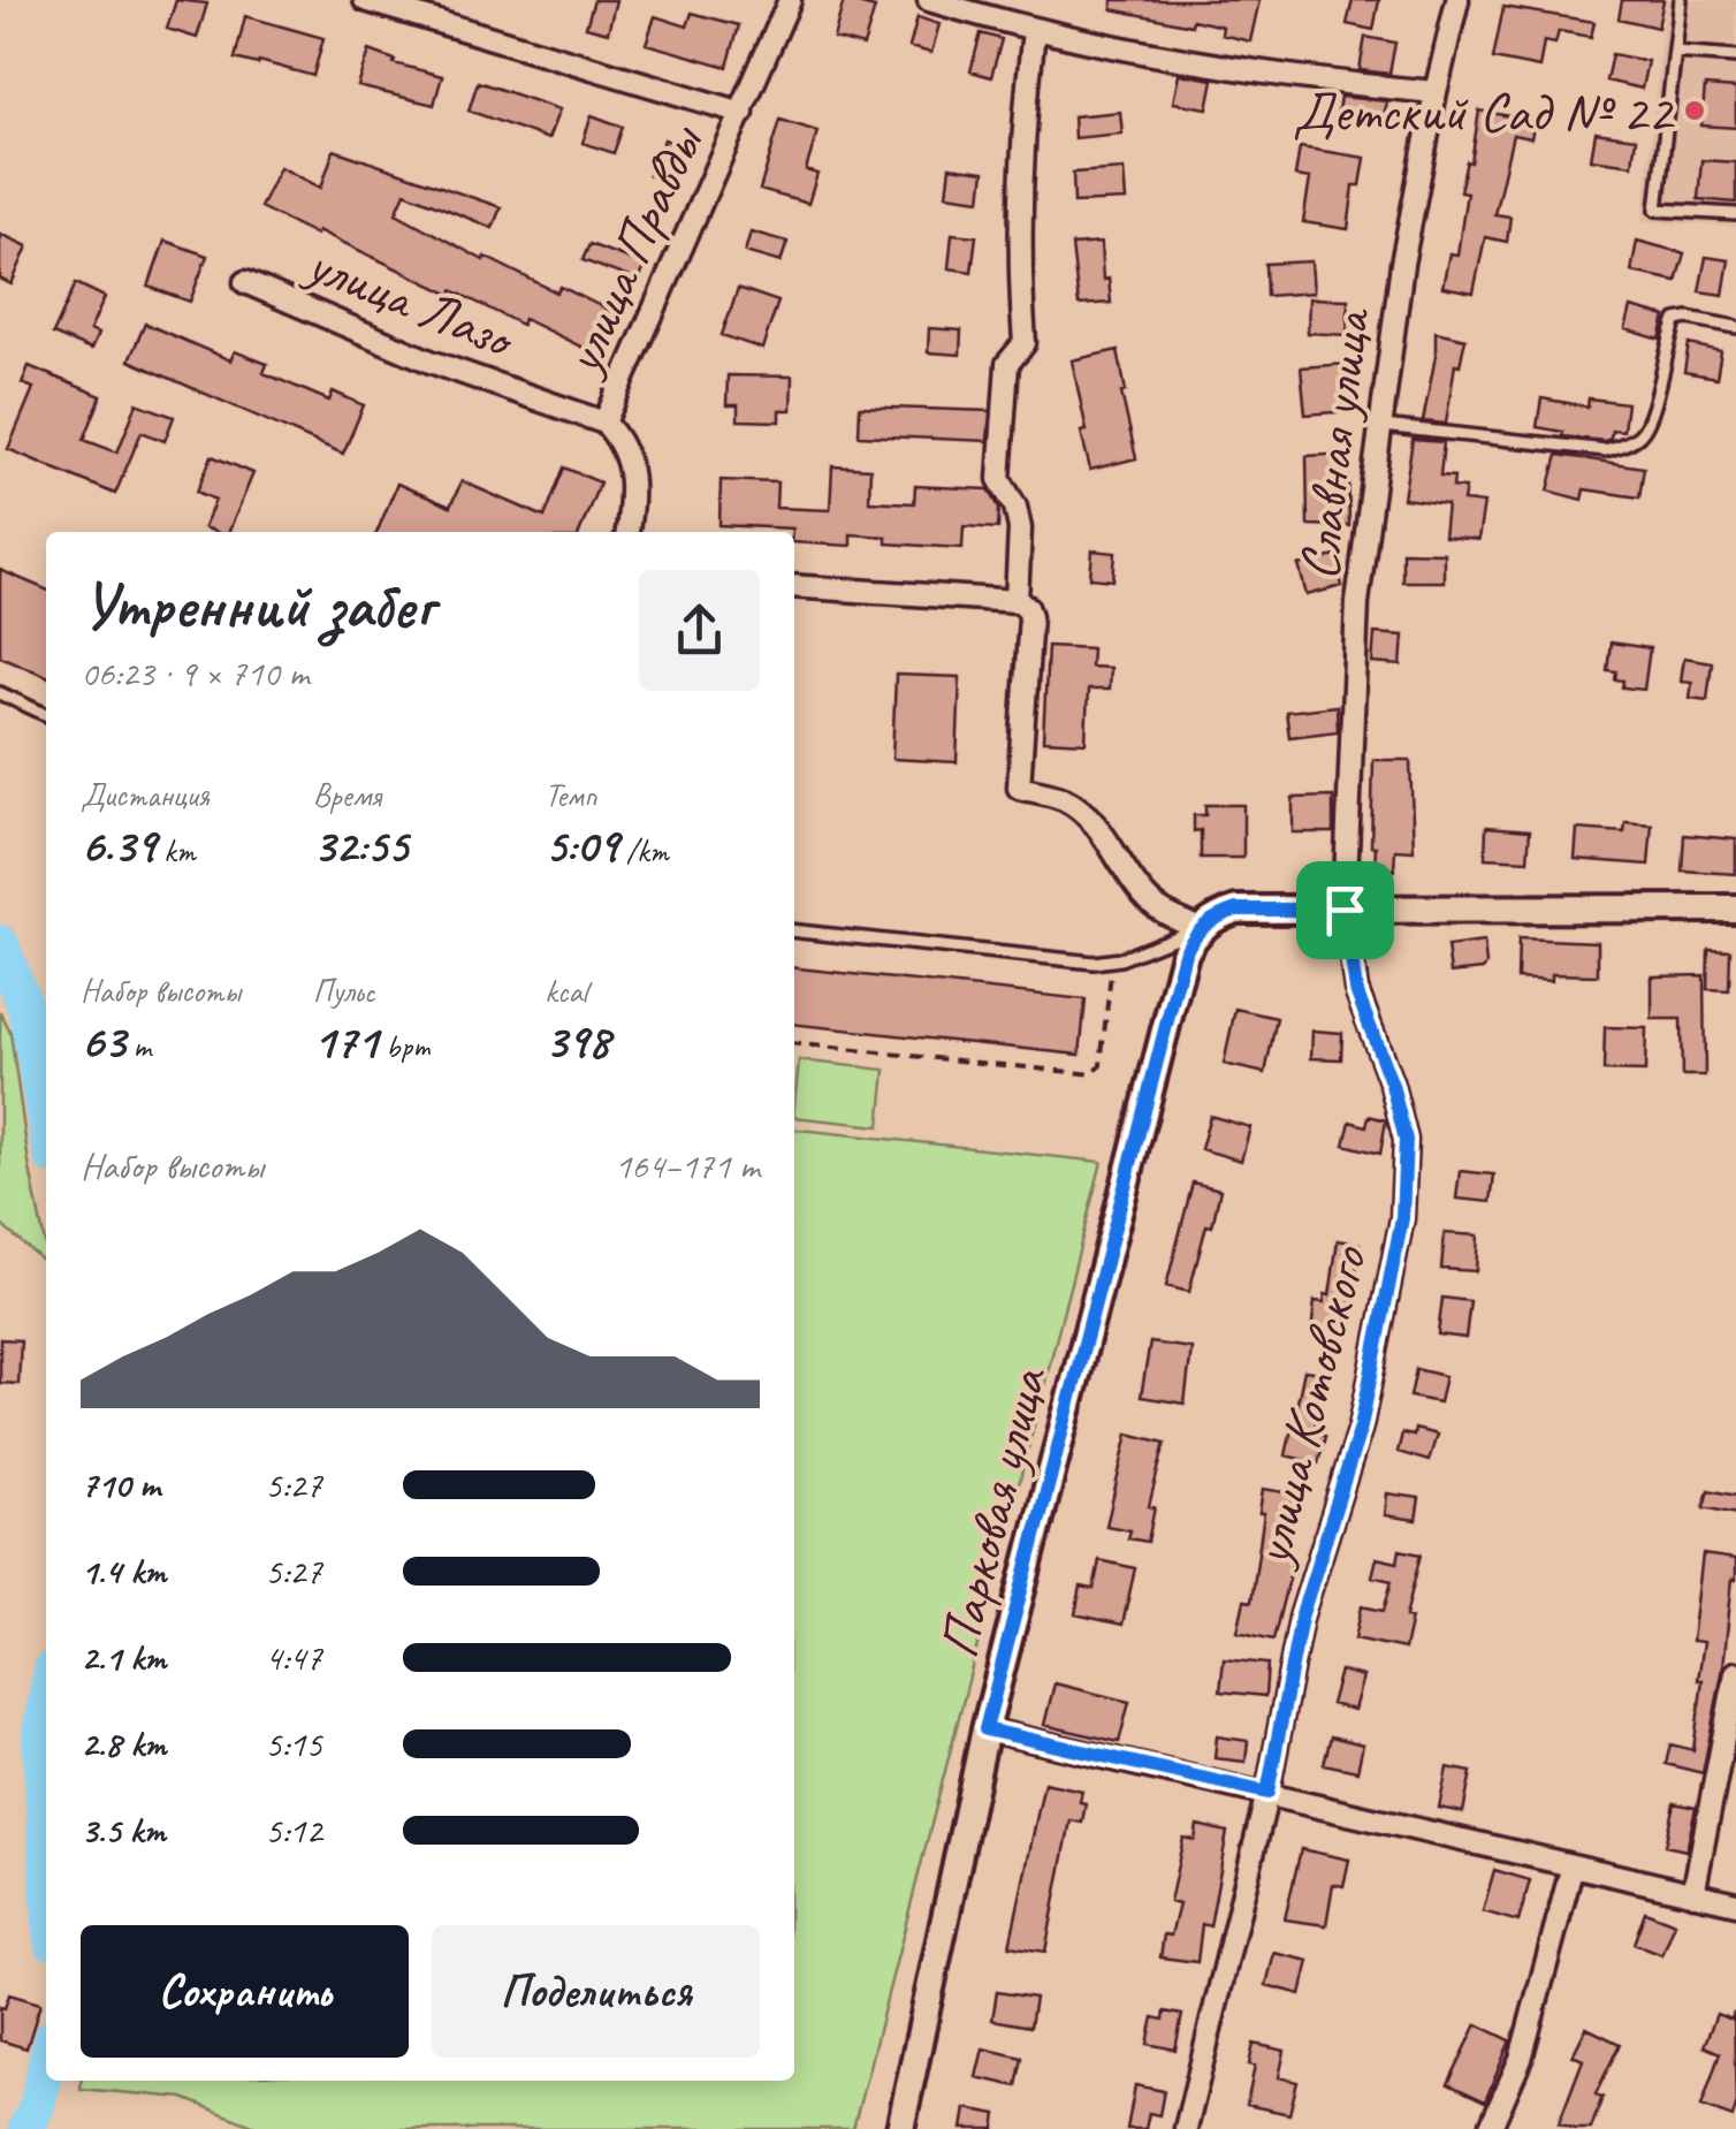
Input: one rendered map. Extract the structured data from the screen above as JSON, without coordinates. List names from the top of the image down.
{
  "streets": {
    "street": [
      "улица Правды",
      "улица Лазо",
      "Славная улица",
      "улица Котовского",
      "Парковая улица"
    ]
  },
  "crossings": [
    ["улица Правды", "улица Лазо"],
    ["Славная улица", "улица Котовского"]
  ],
  "places": ["Детский Сад № 22"],
  "page": {
    "heading": ["Утренний забег", "06:23 · 9 × 710 m"],
    "stats": [
      ["Дистанция", "6.39 km"],
      ["Время", "32:55"],
      ["Темп", "5:09 /km"],
      ["Набор высоты", "63 m"],
      ["Пульс", "171 bpm"],
      ["kcal", "398"]
    ],
    "chart": ["Набор высоты", "164–171 m"],
    "list": [
      {
        "name": "710 m",
        "note": "5:27"
      },
      {
        "name": "1.4 km",
        "note": "5:27"
      },
      {
        "name": "2.1 km",
        "note": "4:47"
      },
      {
        "name": "2.8 km",
        "note": "5:15"
      },
      {
        "name": "3.5 km",
        "note": "5:12"
      }
    ],
    "buttons": ["Сохранить", "Поделиться"]
  }
}
